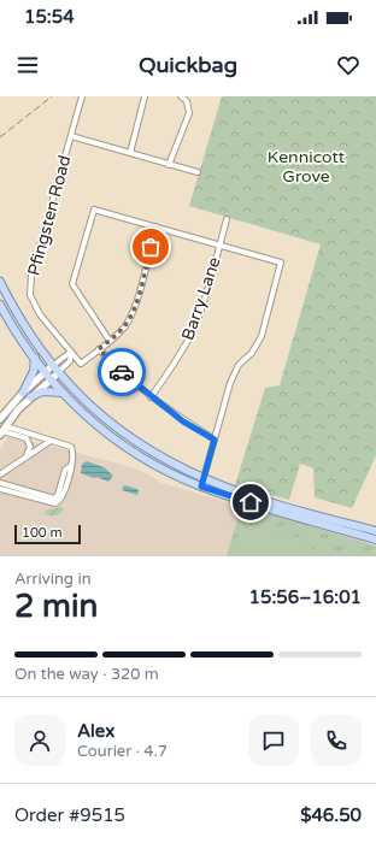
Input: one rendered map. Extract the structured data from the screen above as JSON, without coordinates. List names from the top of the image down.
{
  "streets": {
    "street": ["Pfingsten Road", "Barry Lane"]
  },
  "parks": ["Kennicott Grove"],
  "scale_bar": "100 m",
  "page": {
    "status": "15:54",
    "header": "Quickbag",
    "scale": "100 m",
    "heading": ["2 min", "Arriving in", "15:56–16:01"],
    "panel": [
      "Alex",
      "Courier · 4.7",
      "Order #9515",
      "$46.50"
    ],
    "bar": "On the way · 320 m"
  }
}
